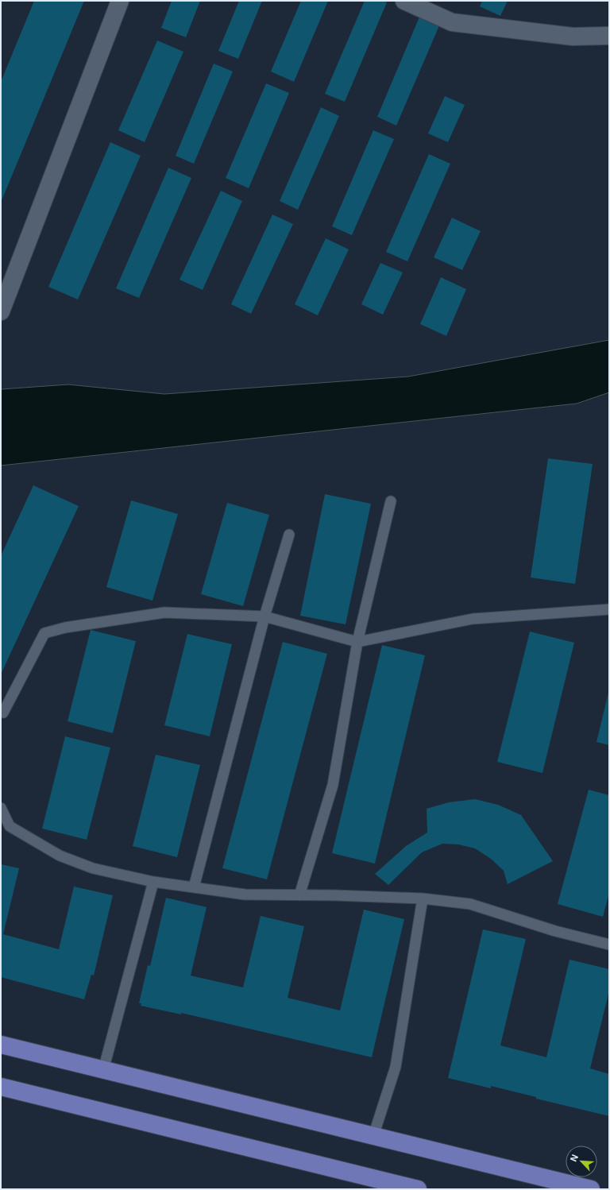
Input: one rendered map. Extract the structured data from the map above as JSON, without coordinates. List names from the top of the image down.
{
  "north": "top left"
}
